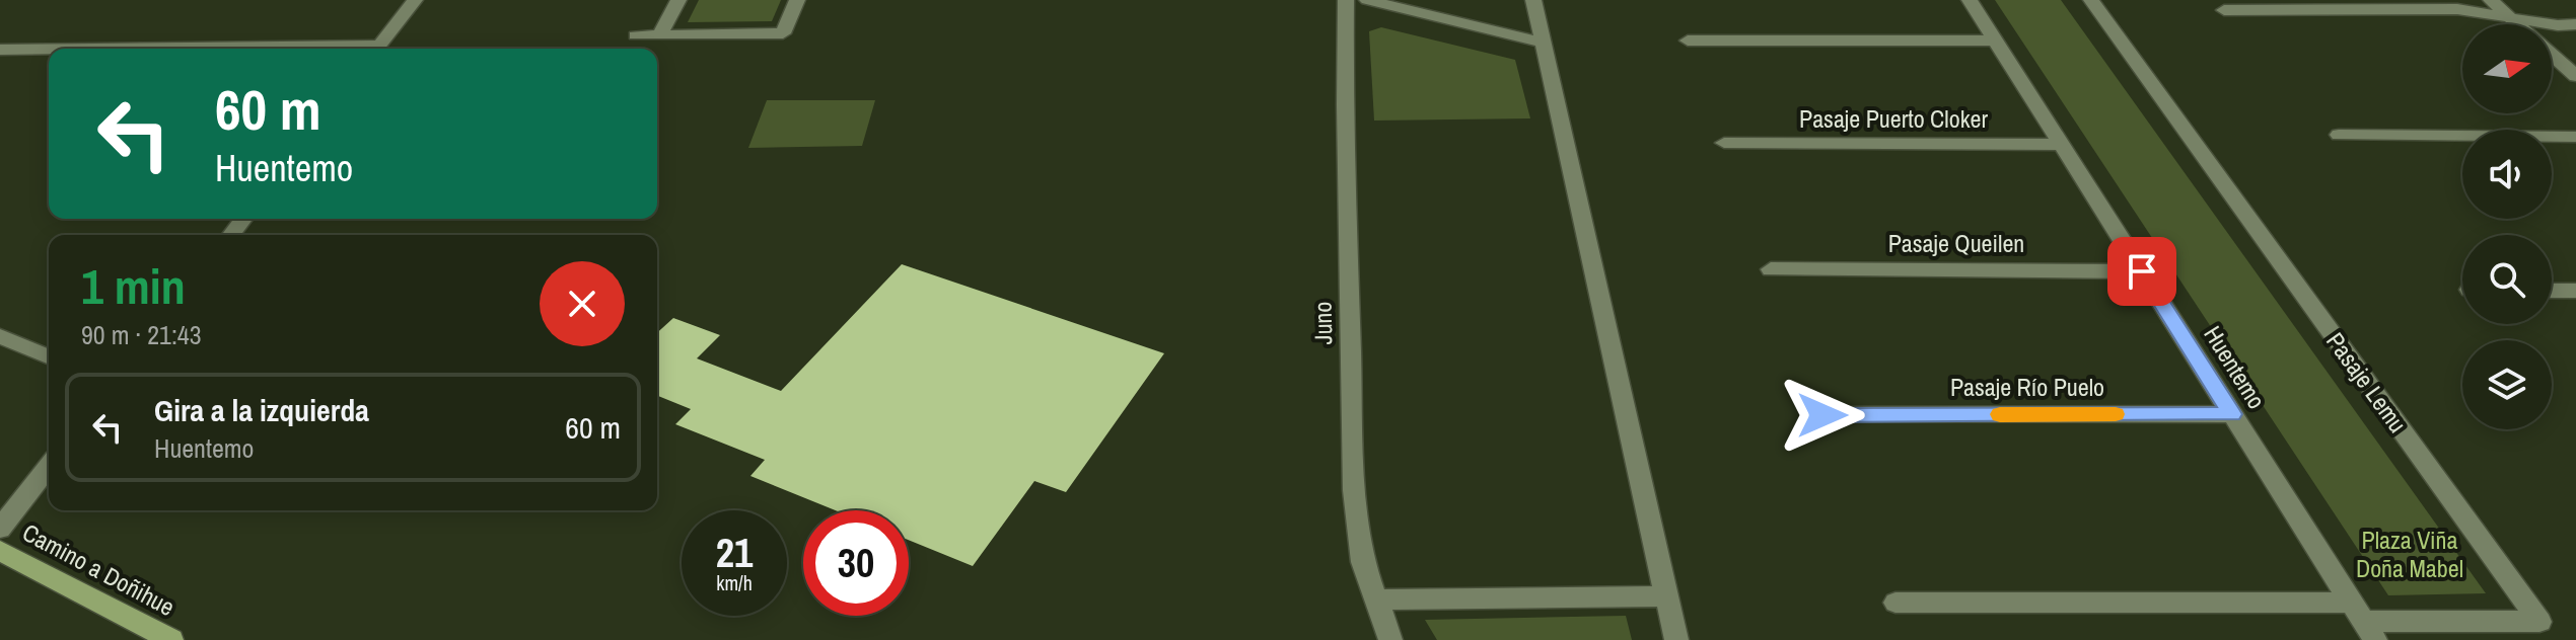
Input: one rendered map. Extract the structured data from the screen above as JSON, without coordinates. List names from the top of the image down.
{
  "streets": {
    "main road": ["Camino a Doñihue"],
    "street": [
      "Pasaje Puerto Cloker",
      "Pasaje Queilen",
      "Juno",
      "Huentemo",
      "Pasaje Lemu",
      "Pasaje Río Puelo"
    ]
  },
  "crossings": [
    ["Pasaje Puerto Cloker", "Huentemo"],
    ["Pasaje Queilen", "Huentemo"],
    ["Huentemo", "Pasaje Lemu"],
    ["Huentemo", "Pasaje Río Puelo"]
  ],
  "parks": ["Plaza Viña Doña Mabel"],
  "north": "right",
  "page": {
    "turn": ["60 m", "Huentemo"],
    "heading": ["1 min", "90 m · 21:43"],
    "list": [
      {
        "name": "Gira a la izquierda",
        "note": "Huentemo",
        "value": "60 m"
      }
    ],
    "speed": "21 km/h",
    "limit": "30"
  }
}
